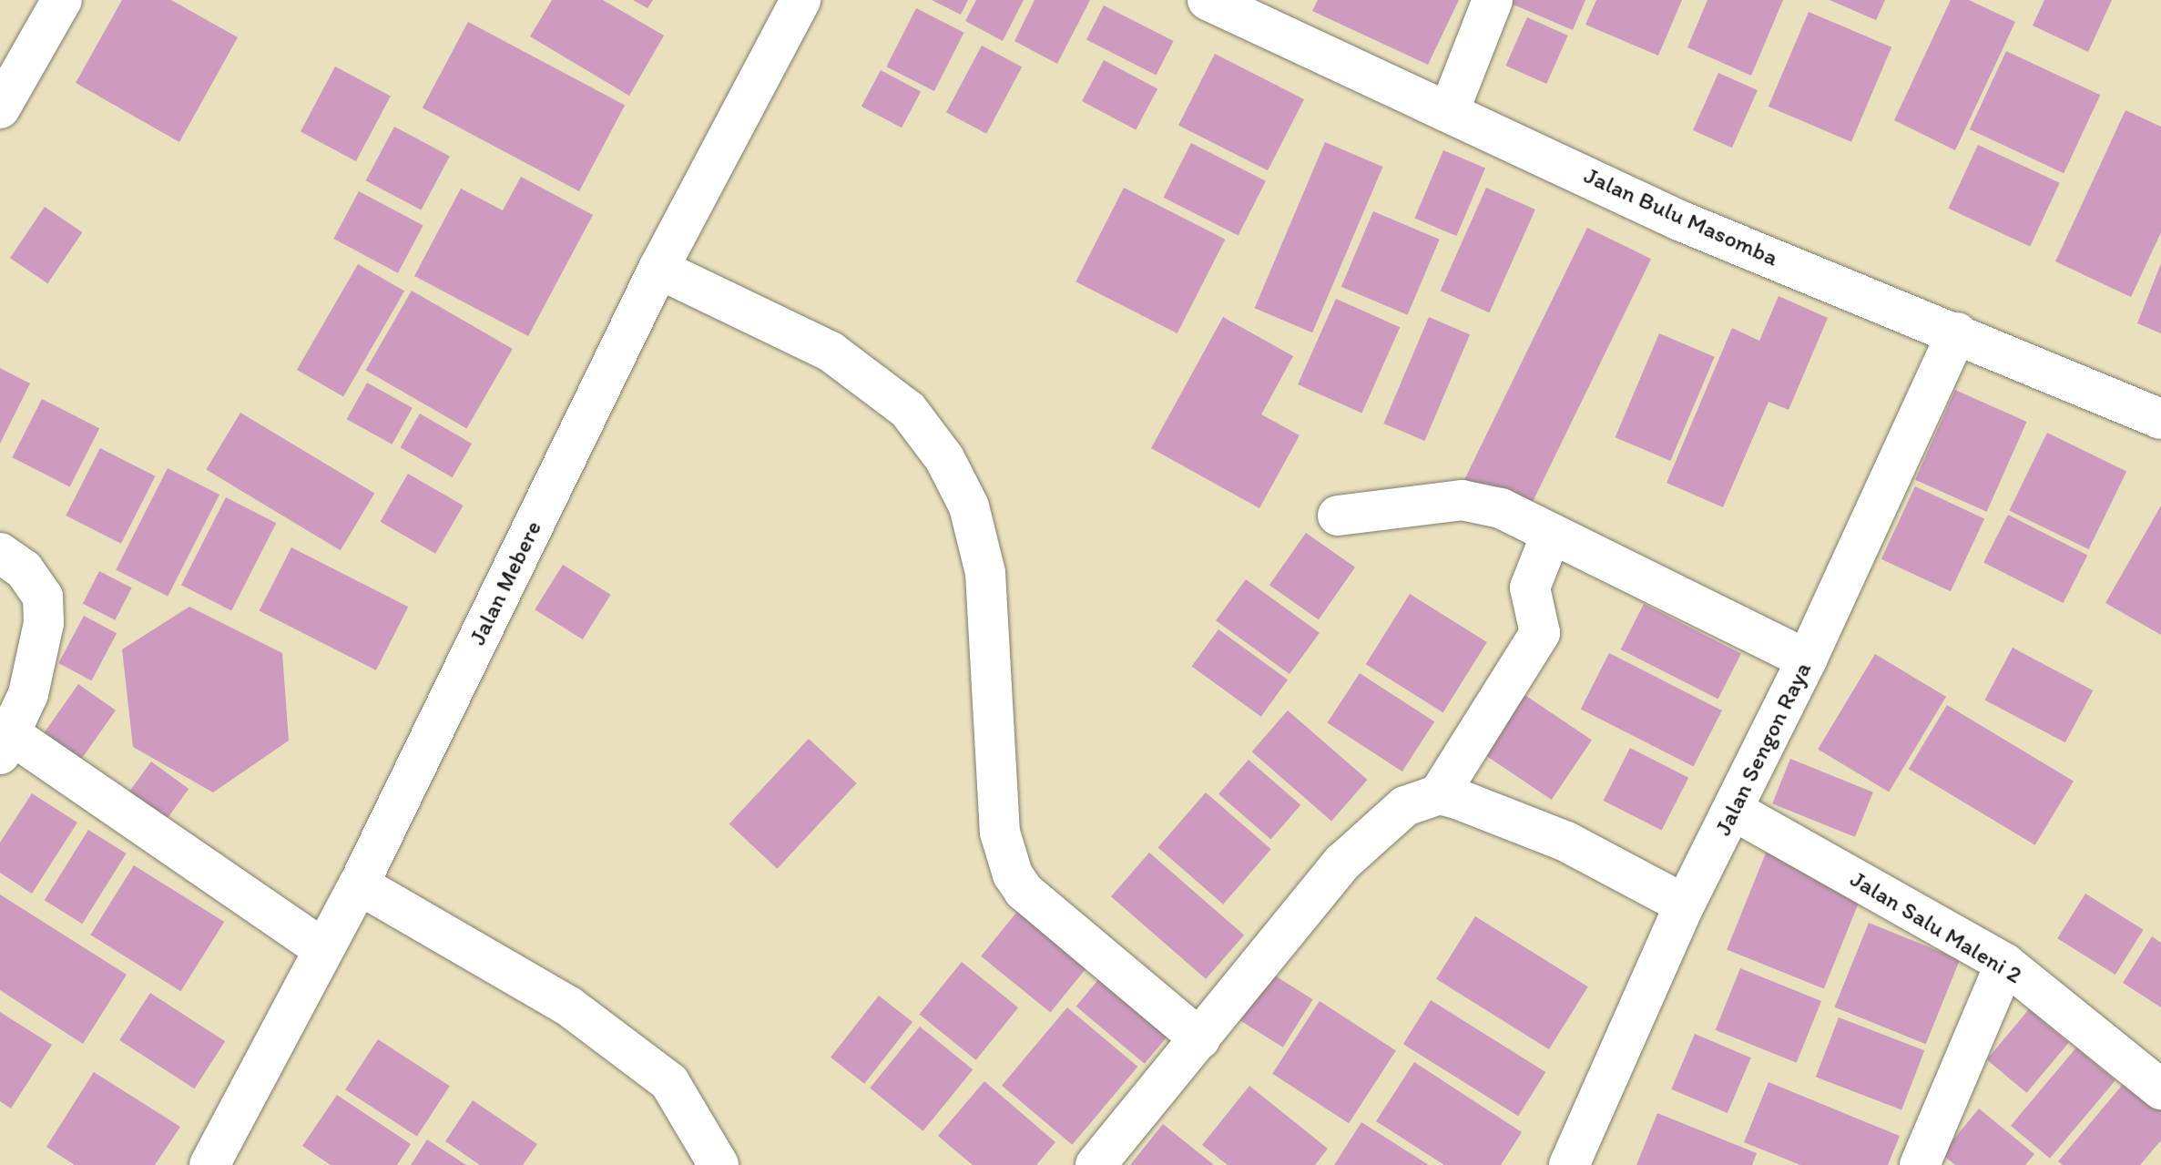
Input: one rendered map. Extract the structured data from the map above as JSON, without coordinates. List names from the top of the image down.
{
  "streets": {
    "street": [
      "Jalan Bulu Masomba",
      "Jalan Mebere",
      "Jalan Sengon Raya",
      "Jalan Salu Maleni 2"
    ]
  },
  "crossings": [
    ["Jalan Bulu Masomba", "Jalan Sengon Raya"],
    ["Jalan Sengon Raya", "Jalan Salu Maleni 2"]
  ]
}
